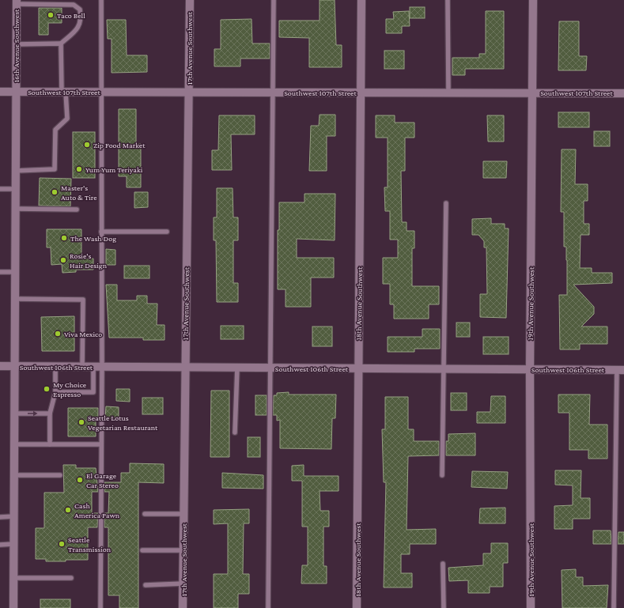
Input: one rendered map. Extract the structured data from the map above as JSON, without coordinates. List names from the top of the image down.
{
  "streets": {
    "street": [
      "16th Avenue Southwest",
      "17th Avenue Southwest",
      "Southwest 107th Street",
      "18th Avenue Southwest",
      "19th Avenue Southwest",
      "Southwest 106th Street"
    ]
  },
  "crossings": [
    ["16th Avenue Southwest", "Southwest 107th Street"],
    ["16th Avenue Southwest", "Southwest 106th Street"],
    ["17th Avenue Southwest", "Southwest 107th Street"],
    ["17th Avenue Southwest", "Southwest 106th Street"],
    ["Southwest 107th Street", "18th Avenue Southwest"],
    ["Southwest 107th Street", "19th Avenue Southwest"],
    ["18th Avenue Southwest", "Southwest 106th Street"],
    ["19th Avenue Southwest", "Southwest 106th Street"]
  ],
  "places": [
    "Taco Bell",
    "Zip Food Market",
    "Yum Yum Teriyaki",
    "Master's Auto & Tire",
    "The Wash Dog",
    "Rosie's Hair Design",
    "Viva Mexico",
    "My Choice Espresso",
    "Seattle Lotus Vegetarian Restaurant",
    "El Garage Car Stereo",
    "Cash America Pawn",
    "Seattle Transmission"
  ]
}
